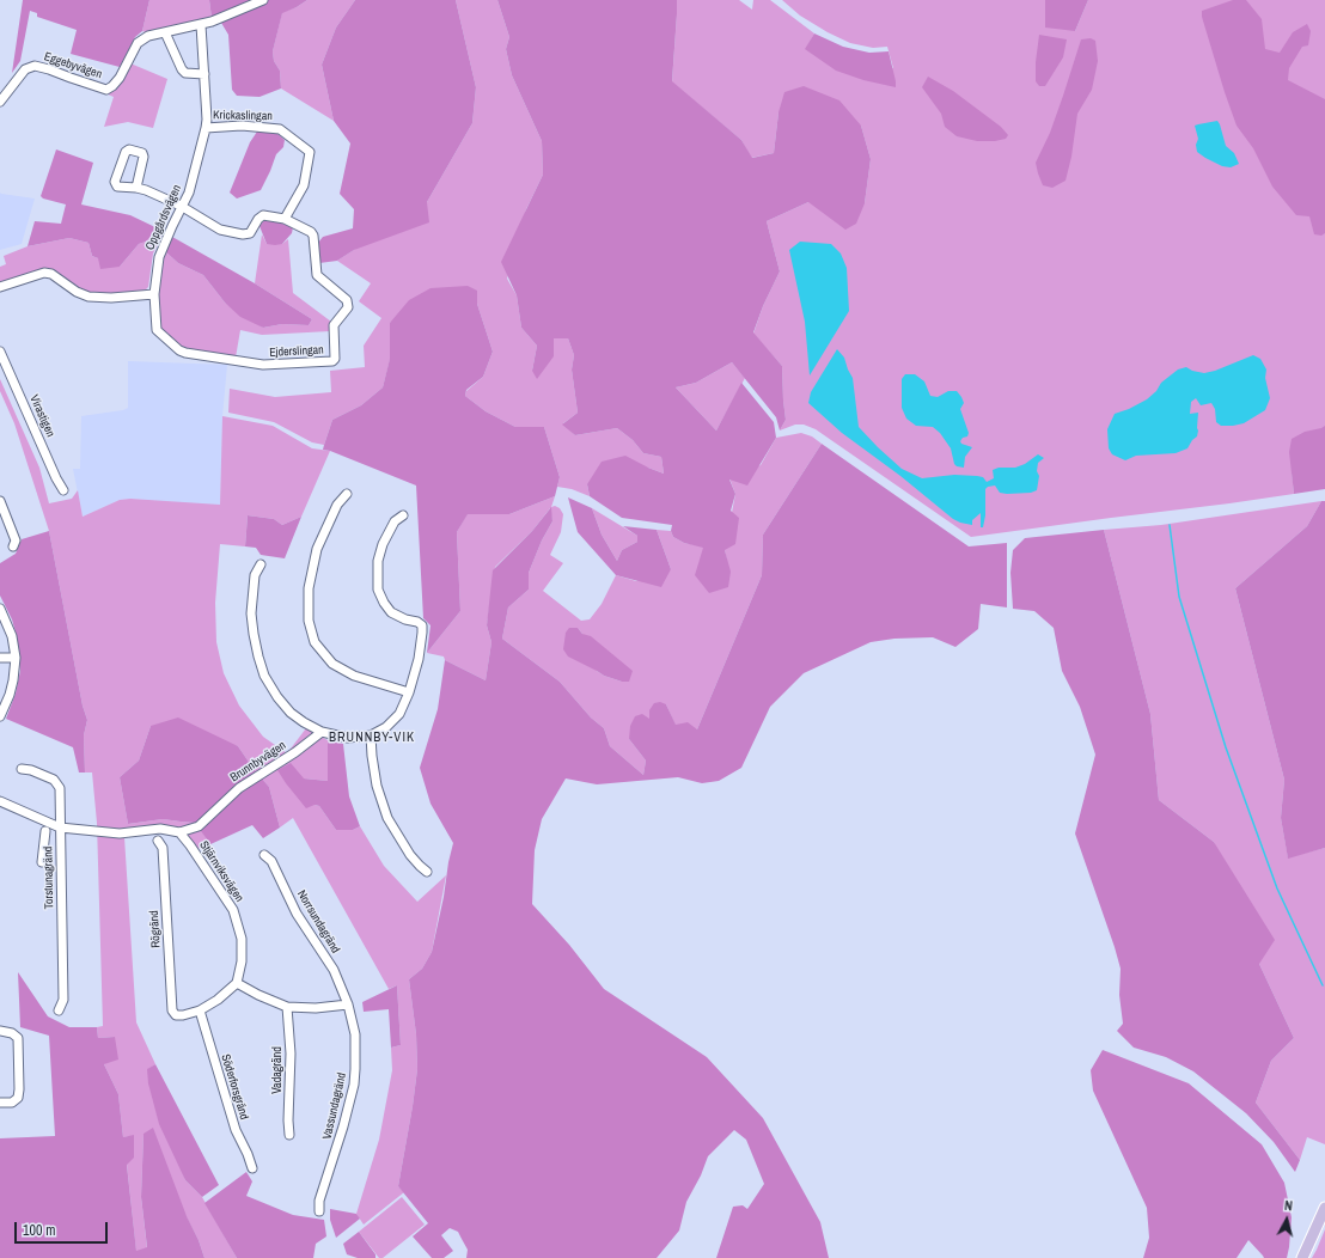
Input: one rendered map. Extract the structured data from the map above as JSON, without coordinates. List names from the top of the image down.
{
  "streets": {
    "street": [
      "Eggebyvägen",
      "Krickaslingan",
      "Oppgårdsvägen",
      "Ejderslingan",
      "Virastigen",
      "Brunnbyvägen",
      "Stjärnviksvägen",
      "Torstunagränd",
      "Norrsundagränd",
      "Rögränd",
      "Vadagränd",
      "Söderforsgränd",
      "Vassundagränd"
    ]
  },
  "crossings": [
    ["Eggebyvägen", "Oppgårdsvägen"],
    ["Krickaslingan", "Oppgårdsvägen"],
    ["Krickaslingan", "Ejderslingan"],
    ["Oppgårdsvägen", "Ejderslingan"],
    ["Brunnbyvägen", "Stjärnviksvägen"],
    ["Brunnbyvägen", "Torstunagränd"],
    ["Norrsundagränd", "Vassundagränd"],
    ["Rögränd", "Söderforsgränd"]
  ],
  "districts": ["BRUNNBY-VIK"],
  "scale_bar": "100 m",
  "north": "top"
}
